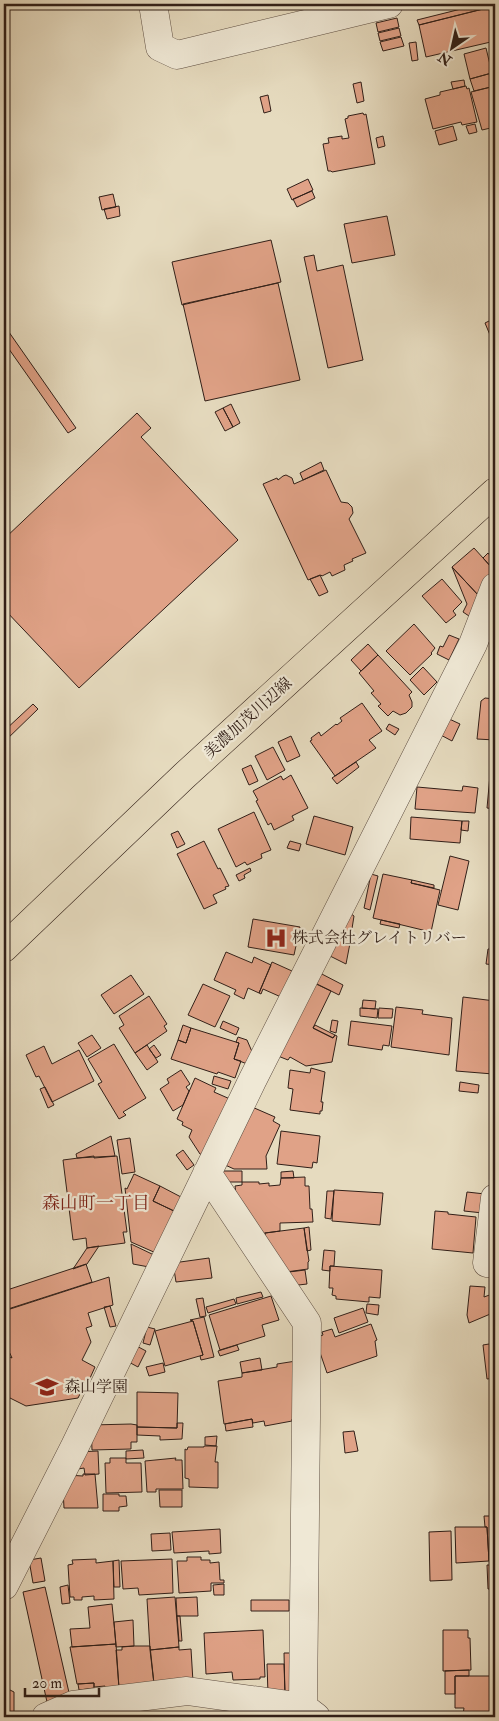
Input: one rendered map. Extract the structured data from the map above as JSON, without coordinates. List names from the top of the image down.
{
  "streets": {
    "main road": ["美濃加茂川辺線"]
  },
  "districts": ["森山町一丁目"],
  "places": {
    "hospital": ["株式会社グレイトリバー"],
    "school or university": ["森山学園"]
  },
  "scale_bar": "20 m",
  "north": "bottom left"
}
